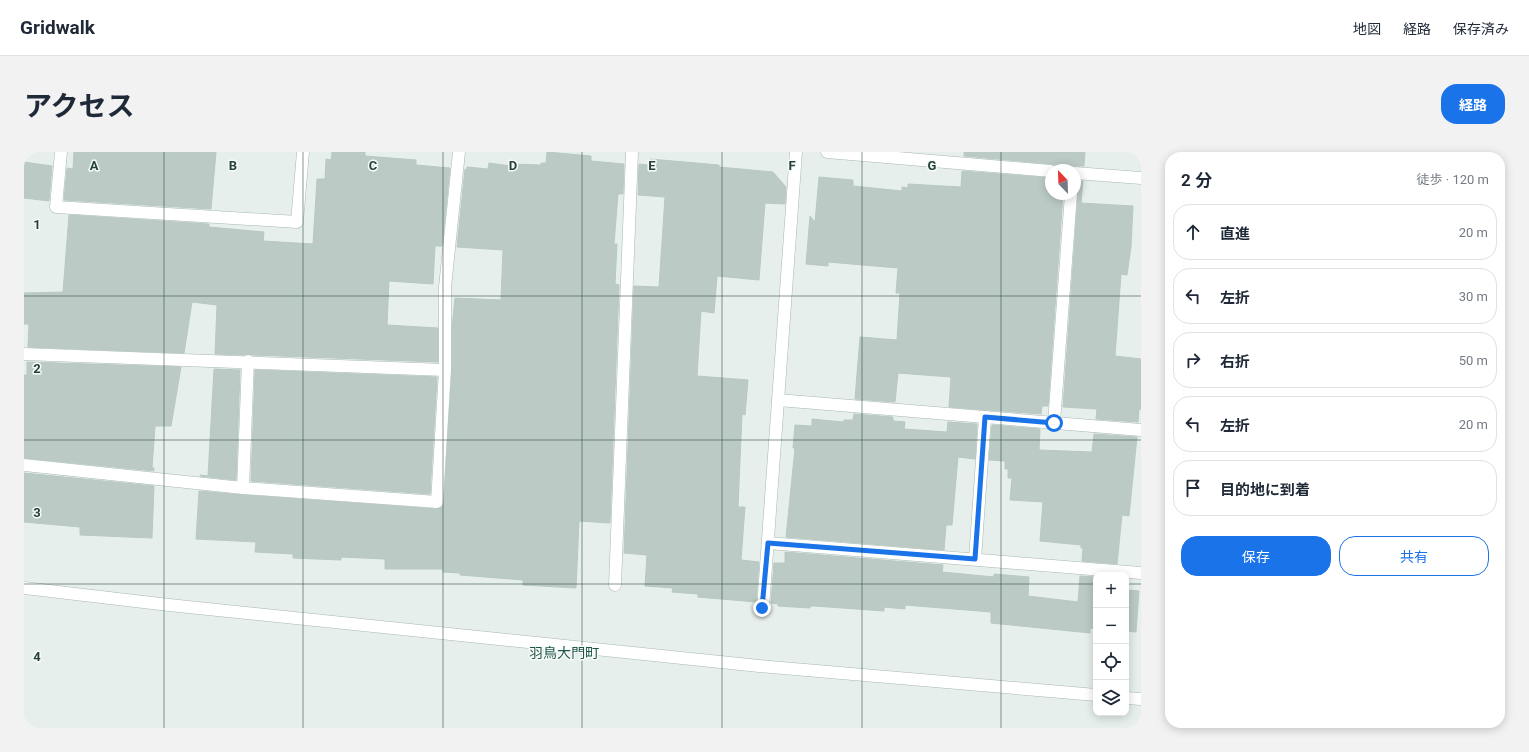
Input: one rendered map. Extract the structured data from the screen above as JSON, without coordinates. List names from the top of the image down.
{
  "districts": ["羽鳥大門町"],
  "north": "top left",
  "page": {
    "header": "Gridwalk",
    "nav": ["地図", "経路", "保存済み"],
    "title": "アクセス",
    "buttons": [
      "経路",
      ["保存", "共有"]
    ],
    "heading": ["2 分", "徒歩 · 120 m"],
    "list": [
      ["直進", "20 m"],
      ["左折", "30 m"],
      ["右折", "50 m"],
      ["左折", "20 m"],
      "目的地に到着"
    ],
    "map_buttons": ["+", "−"]
  },
  "grid": {
    "columns": [
      "A",
      "B",
      "C",
      "D",
      "E",
      "F",
      "G"
    ],
    "rows": [
      "1",
      "2",
      "3",
      "4"
    ]
  }
}
